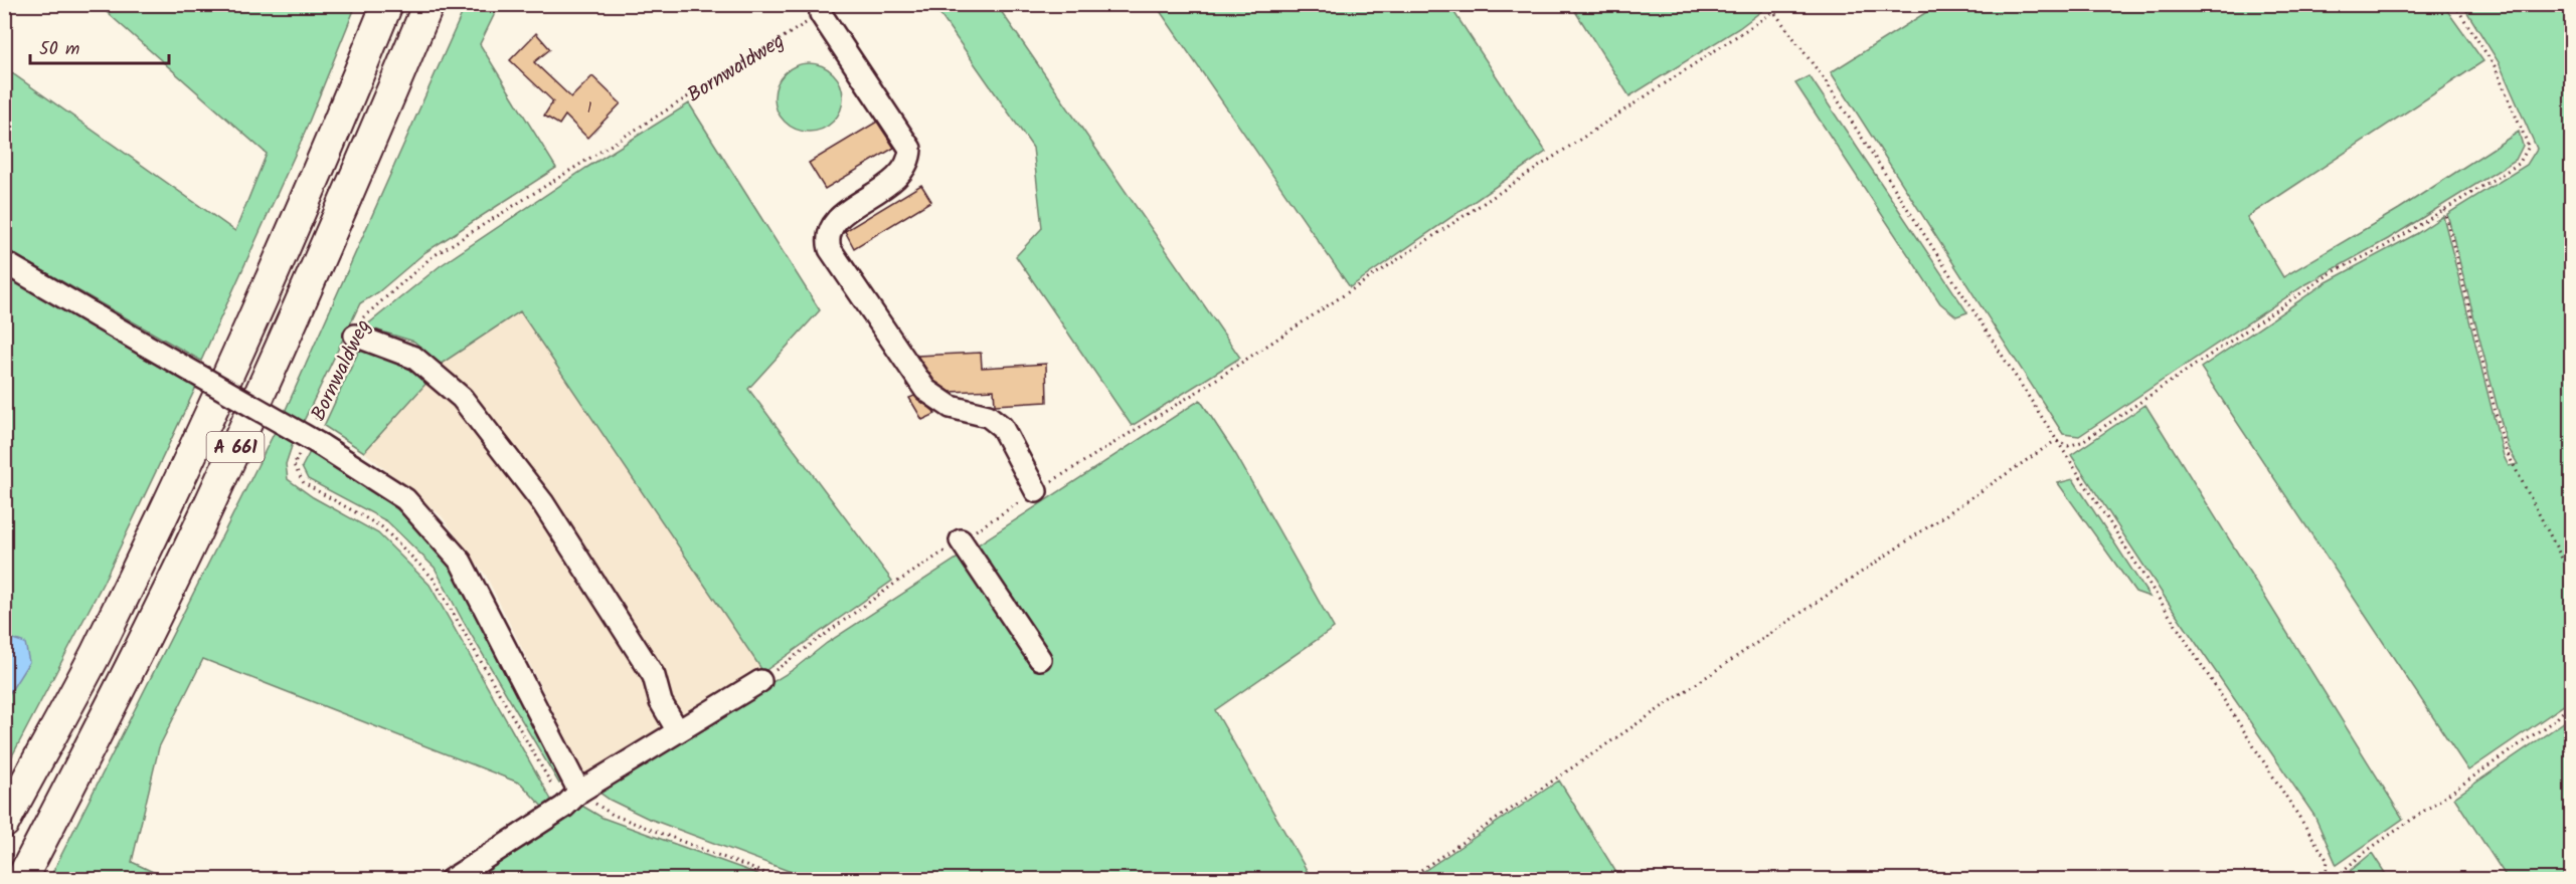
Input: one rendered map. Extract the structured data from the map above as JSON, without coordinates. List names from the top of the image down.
{
  "streets": {
    "highway": ["A 661"],
    "lane": ["Bornwaldweg"]
  },
  "house_numbers": ["1"],
  "scale_bar": "50 m"
}
